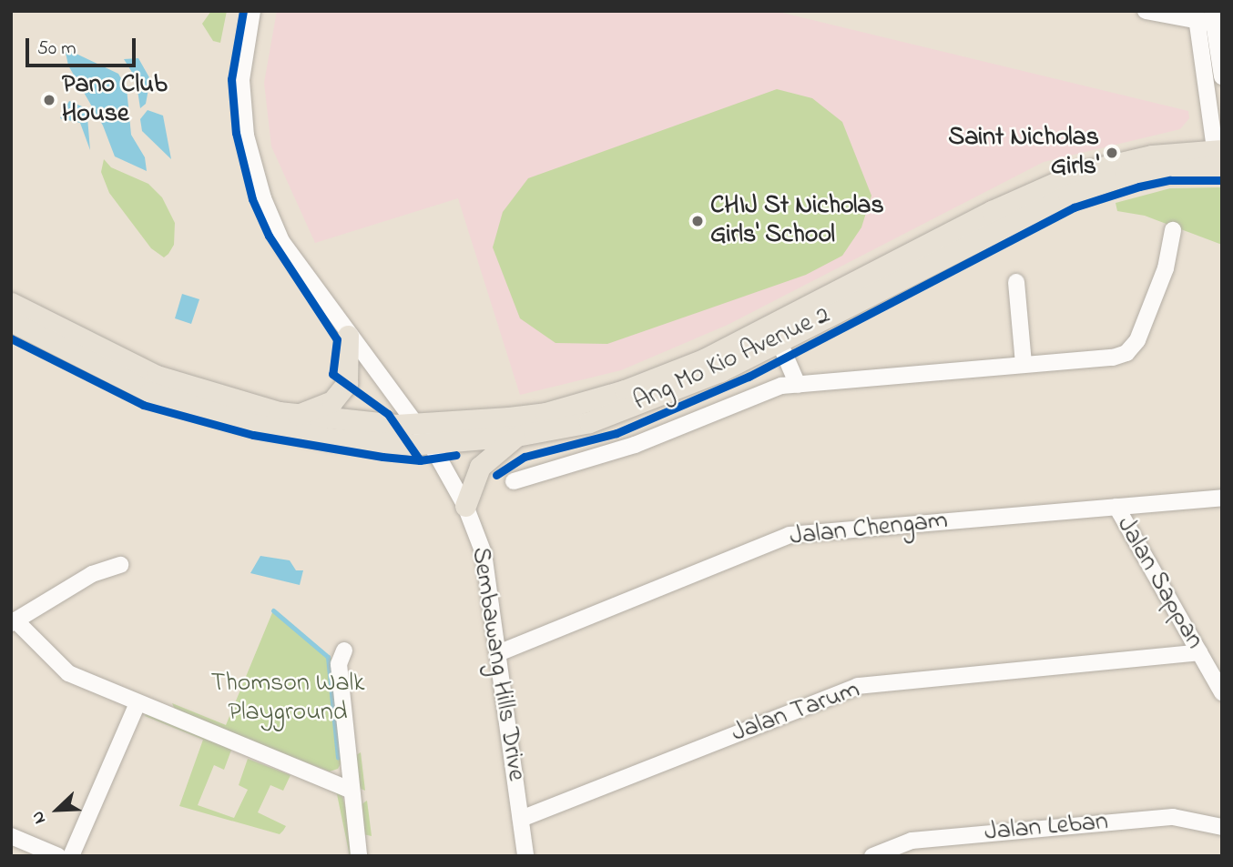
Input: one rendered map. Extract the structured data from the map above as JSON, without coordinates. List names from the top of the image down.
{
  "streets": {
    "main road": ["Ang Mo Kio Avenue 2"],
    "street": [
      "Jalan Chengam",
      "Jalan Sappan",
      "Sembawang Hills Drive",
      "Jalan Tarum",
      "Jalan Leban"
    ]
  },
  "crossings": [
    ["Ang Mo Kio Avenue 2", "Sembawang Hills Drive"],
    ["Jalan Chengam", "Jalan Sappan"],
    ["Jalan Chengam", "Sembawang Hills Drive"],
    ["Jalan Sappan", "Jalan Tarum"],
    ["Sembawang Hills Drive", "Jalan Tarum"]
  ],
  "parks": ["Thomson Walk Playground"],
  "places": ["Pano Club House", "Saint Nicholas Girls'", "CHIJ St Nicholas Girls' School"],
  "scale_bar": "50 m",
  "north": "bottom left"
}
